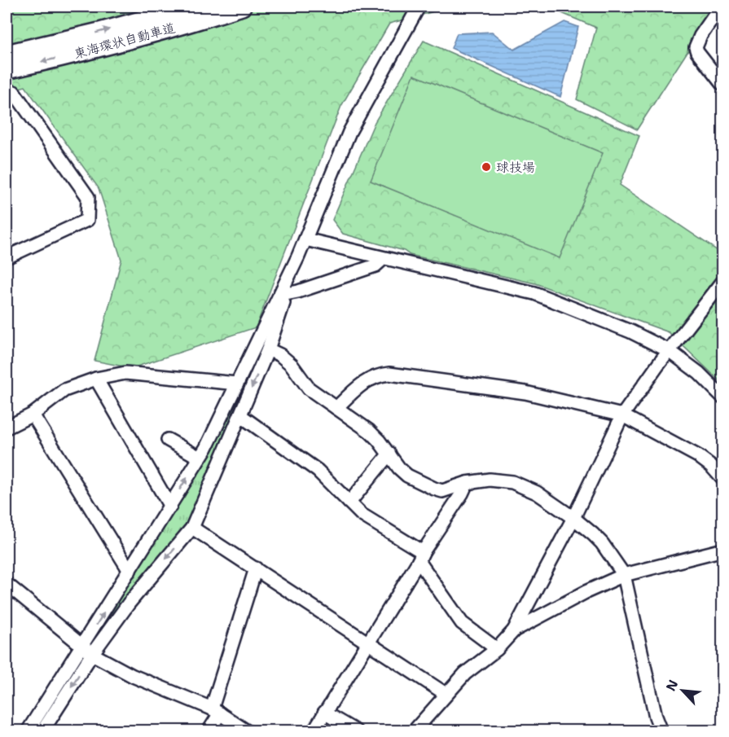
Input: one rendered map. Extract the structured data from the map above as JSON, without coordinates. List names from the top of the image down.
{
  "streets": {
    "highway": ["東海環状自動車道"]
  },
  "places": ["球技場"],
  "north": "top left"
}
